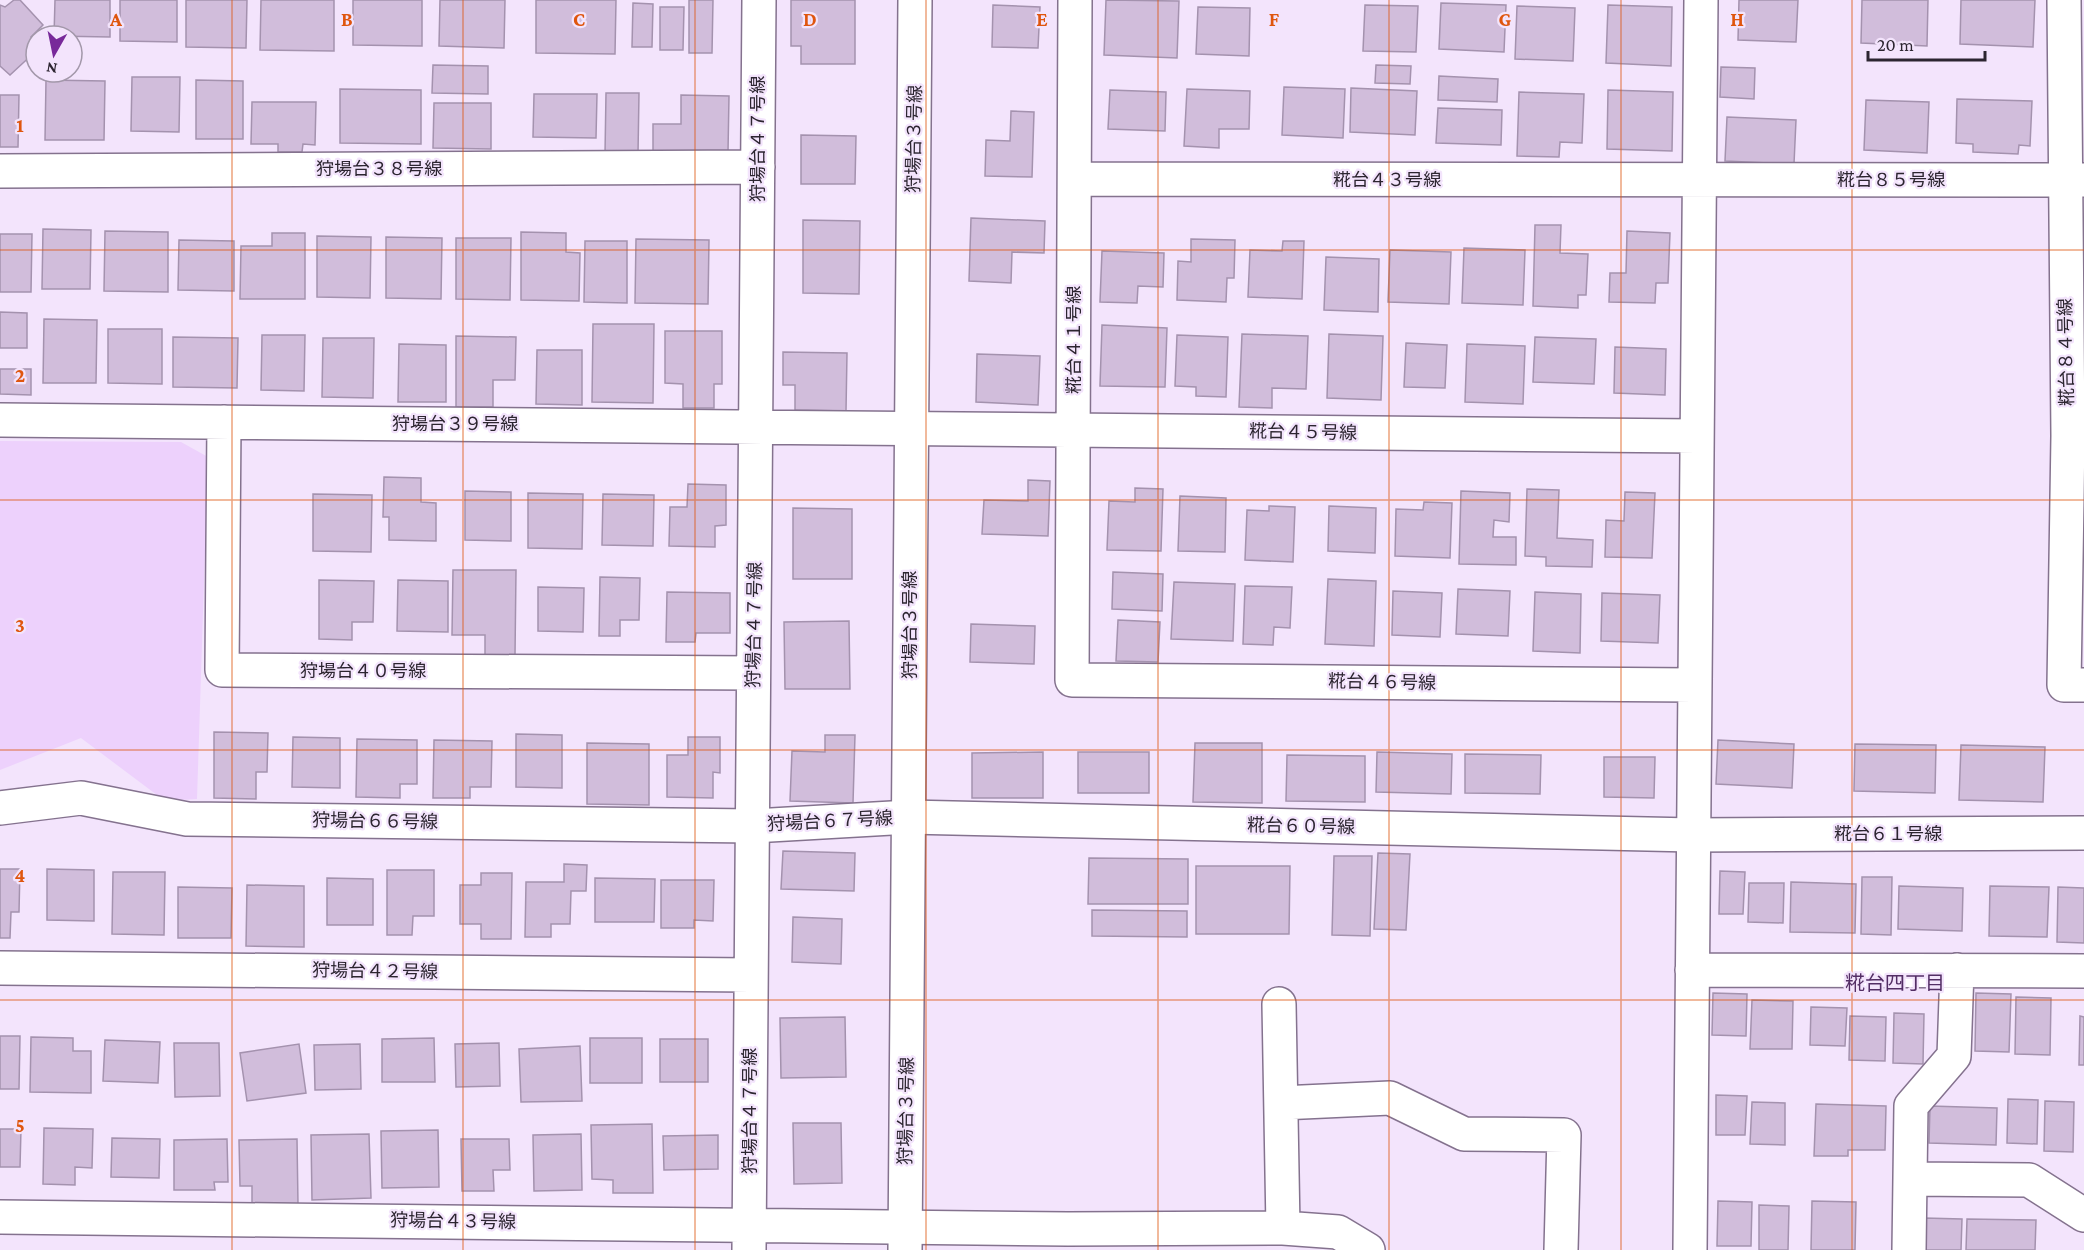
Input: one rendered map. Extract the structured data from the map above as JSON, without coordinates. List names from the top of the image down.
{
  "streets": {
    "street": [
      "狩場台４７号線",
      "狩場台３号線",
      "狩場台３８号線",
      "糀台４３号線",
      "糀台８５号線",
      "糀台４１号線",
      "糀台８４号線",
      "狩場台３９号線",
      "糀台４５号線",
      "狩場台４０号線",
      "糀台４６号線",
      "狩場台６６号線",
      "狩場台６７号線",
      "糀台６０号線",
      "糀台６１号線",
      "狩場台４２号線",
      "狩場台４３号線"
    ]
  },
  "crossings": [
    ["狩場台４７号線", "狩場台３８号線"],
    ["狩場台４７号線", "狩場台３９号線"],
    ["狩場台４７号線", "狩場台４０号線"],
    ["狩場台４７号線", "狩場台６６号線"],
    ["狩場台４７号線", "狩場台６７号線"],
    ["狩場台４７号線", "狩場台４２号線"],
    ["狩場台４７号線", "狩場台４３号線"],
    ["狩場台３号線", "狩場台３９号線"],
    ["狩場台３号線", "糀台４５号線"],
    ["狩場台３号線", "狩場台６７号線"],
    ["狩場台３号線", "糀台６０号線"],
    ["狩場台３号線", "狩場台４３号線"],
    ["糀台４３号線", "糀台８５号線"],
    ["糀台４３号線", "糀台４１号線"],
    ["糀台８５号線", "糀台８４号線"],
    ["糀台４１号線", "糀台４５号線"],
    ["糀台４１号線", "糀台４６号線"],
    ["狩場台３９号線", "糀台４５号線"],
    ["狩場台３９号線", "狩場台４０号線"],
    ["狩場台６６号線", "狩場台６７号線"],
    ["狩場台６７号線", "糀台６０号線"],
    ["糀台６０号線", "糀台６１号線"]
  ],
  "districts": ["糀台四丁目"],
  "scale_bar": "20 m",
  "north": "bottom",
  "grid": {
    "columns": [
      "A",
      "B",
      "C",
      "D",
      "E",
      "F",
      "G",
      "H"
    ],
    "rows": [
      "1",
      "2",
      "3",
      "4",
      "5"
    ]
  }
}
